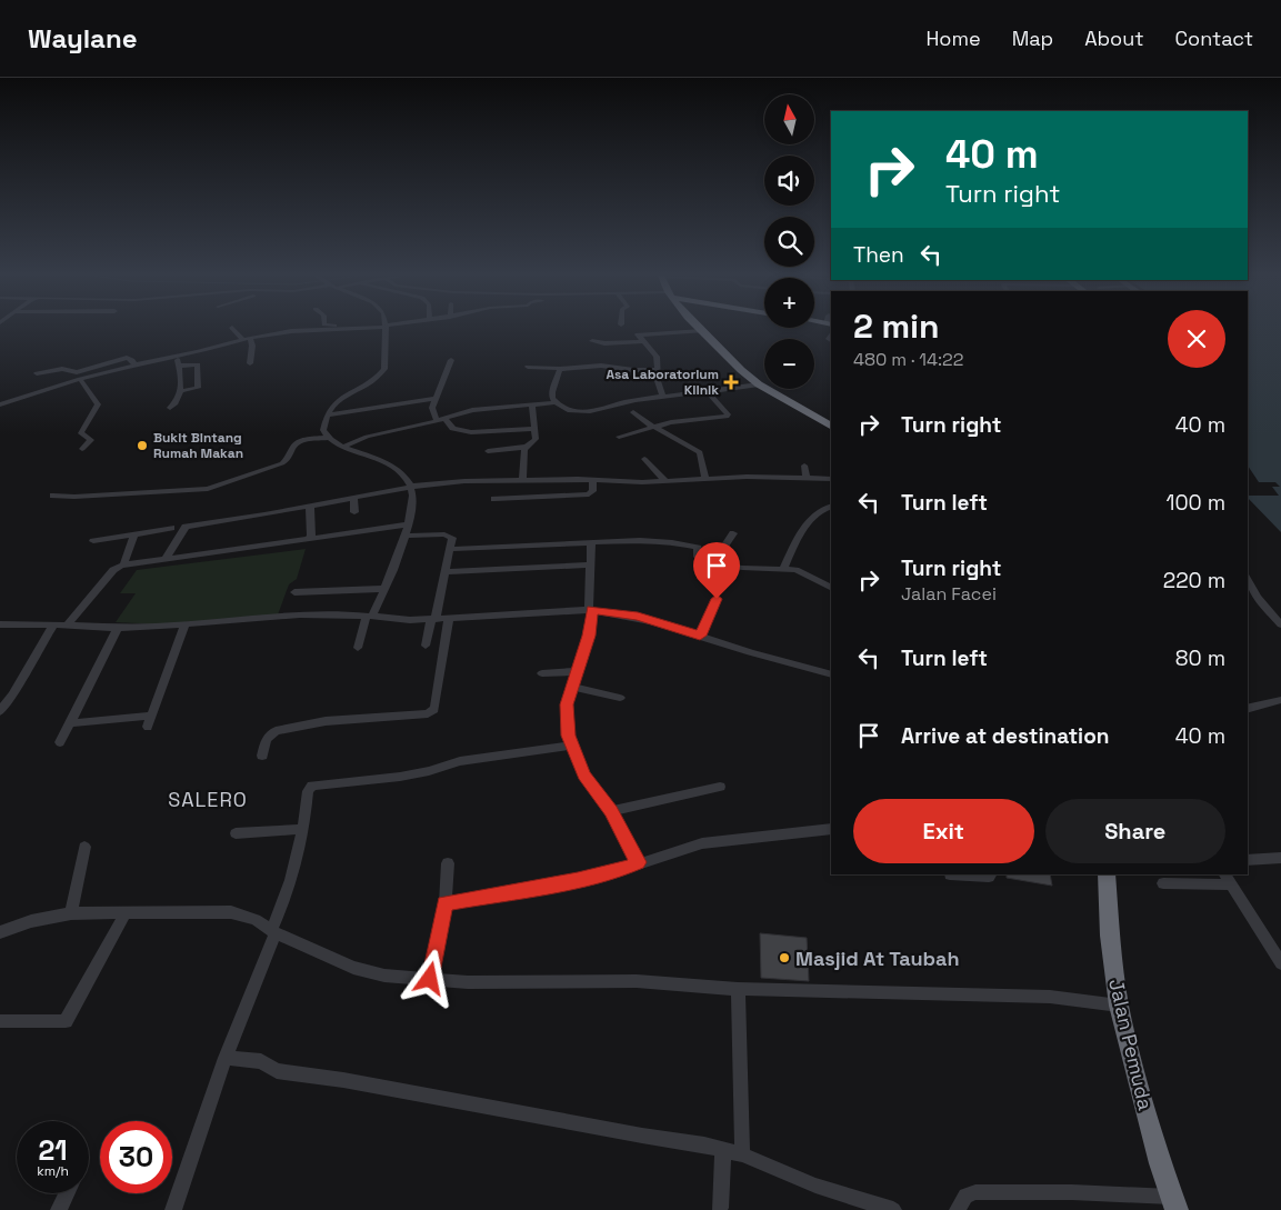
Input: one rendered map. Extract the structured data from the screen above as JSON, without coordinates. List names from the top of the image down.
{
  "streets": {
    "highway": ["Jalan Pemuda"]
  },
  "districts": ["SALERO"],
  "places": {
    "health": ["Asa Laboratorium Klinik"],
    "other": ["Bukit Bintang Rumah Makan", "Masjid At Taubah"]
  },
  "north": "top",
  "page": {
    "header": "Waylane",
    "nav": [
      "Home",
      "Map",
      "About",
      "Contact"
    ],
    "map_buttons": ["+", "−"],
    "turn": ["40 m", "Turn right"],
    "then": "Then",
    "heading": ["2 min", "480 m · 14:22"],
    "list": [
      {
        "name": "Turn right",
        "value": "40 m"
      },
      {
        "name": "Turn left",
        "value": "100 m"
      },
      {
        "name": "Turn right",
        "note": "Jalan Facei",
        "value": "220 m"
      },
      {
        "name": "Turn left",
        "value": "80 m"
      },
      {
        "name": "Arrive at destination",
        "value": "40 m"
      }
    ],
    "buttons": ["Exit", "Share"],
    "speed": "21 km/h",
    "limit": "30"
  }
}
